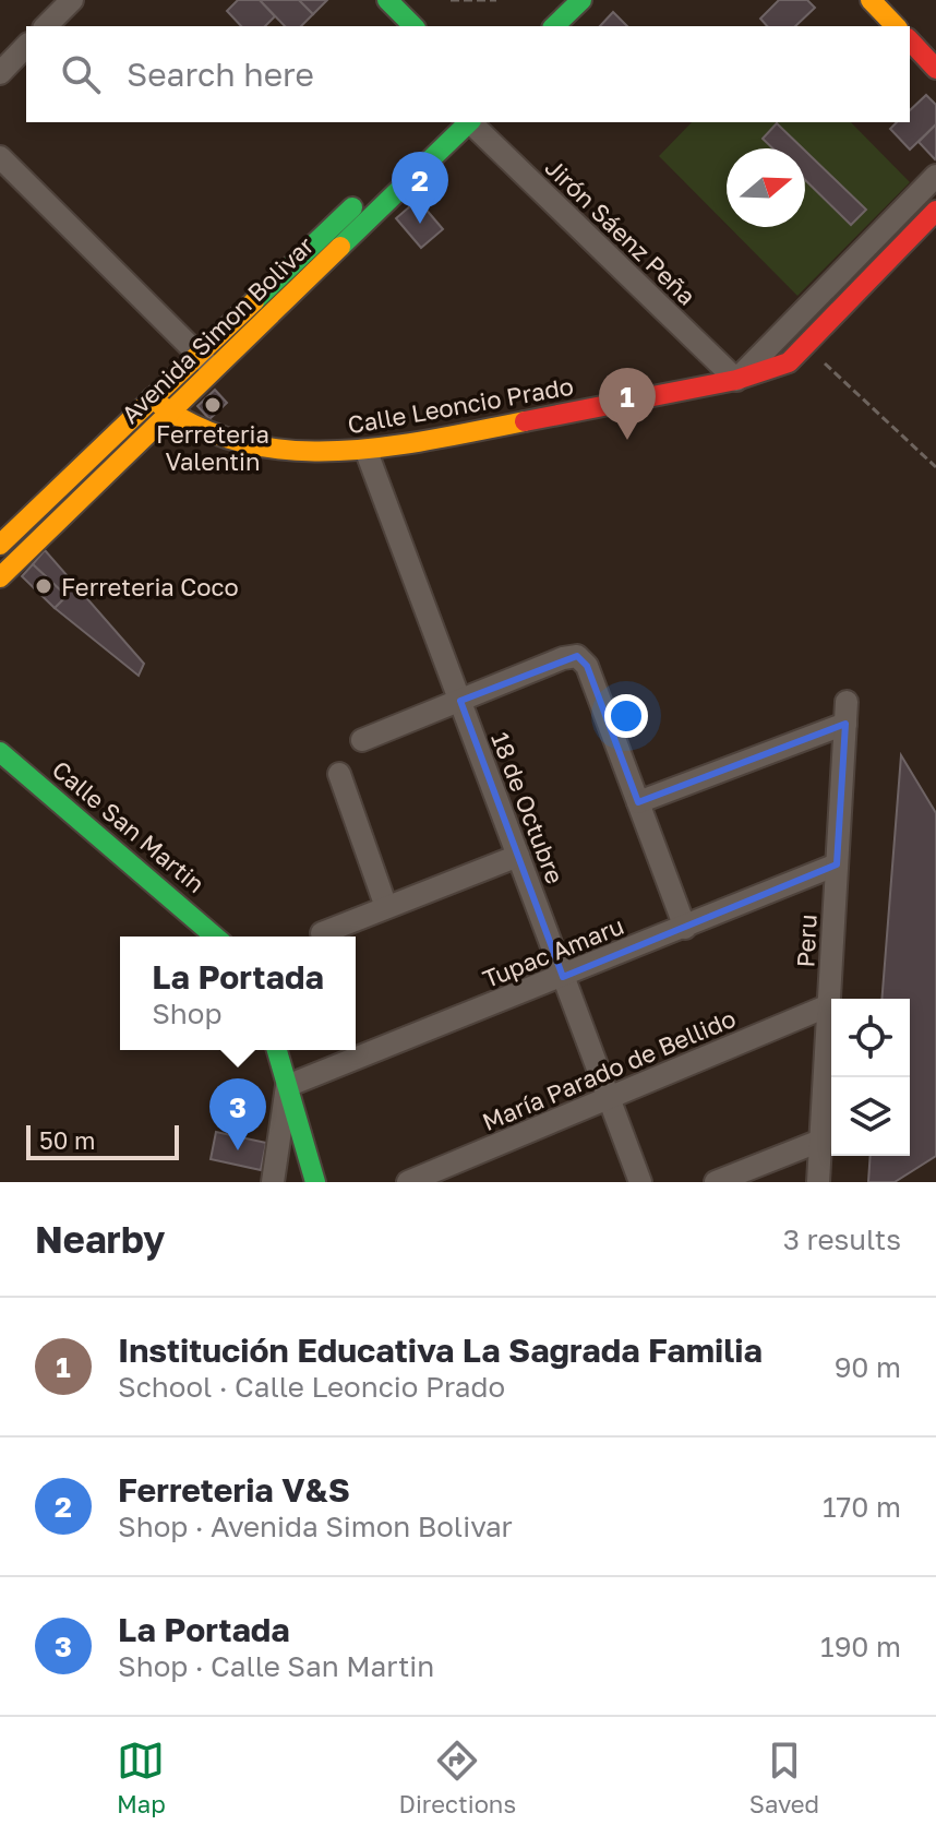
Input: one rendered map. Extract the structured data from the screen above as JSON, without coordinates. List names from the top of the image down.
{
  "streets": {
    "street": [
      "Jirón Sáenz Peña",
      "Avenida Simon Bolivar",
      "Calle Leoncio Prado",
      "18 de Octubre",
      "Calle San Martin",
      "Peru",
      "Tupac Amaru",
      "María Parado de Bellido"
    ]
  },
  "crossings": [
    ["Jirón Sáenz Peña", "Calle Leoncio Prado"],
    ["Avenida Simon Bolivar", "Calle Leoncio Prado"],
    ["Calle Leoncio Prado", "18 de Octubre"],
    ["18 de Octubre", "Tupac Amaru"],
    ["18 de Octubre", "María Parado de Bellido"],
    ["Peru", "Tupac Amaru"],
    ["Peru", "María Parado de Bellido"]
  ],
  "places": ["Ferreteria Valentin", "Ferreteria Coco"],
  "scale_bar": "50 m",
  "north": "right",
  "page": {
    "search": "Search here",
    "pins": ["2", "1", "3"],
    "popup": ["La Portada", "Shop"],
    "scale": "50 m",
    "heading": ["Nearby", "3 results"],
    "list": [
      {
        "mark": "1",
        "name": "Institución Educativa La Sagrada Familia",
        "note": "School · Calle Leoncio Prado",
        "value": "90 m"
      },
      {
        "mark": "2",
        "name": "Ferreteria V&S",
        "note": "Shop · Avenida Simon Bolivar",
        "value": "170 m"
      },
      {
        "mark": "3",
        "name": "La Portada",
        "note": "Shop · Calle San Martin",
        "value": "190 m"
      }
    ],
    "nav": ["Map", "Directions", "Saved"]
  }
}
